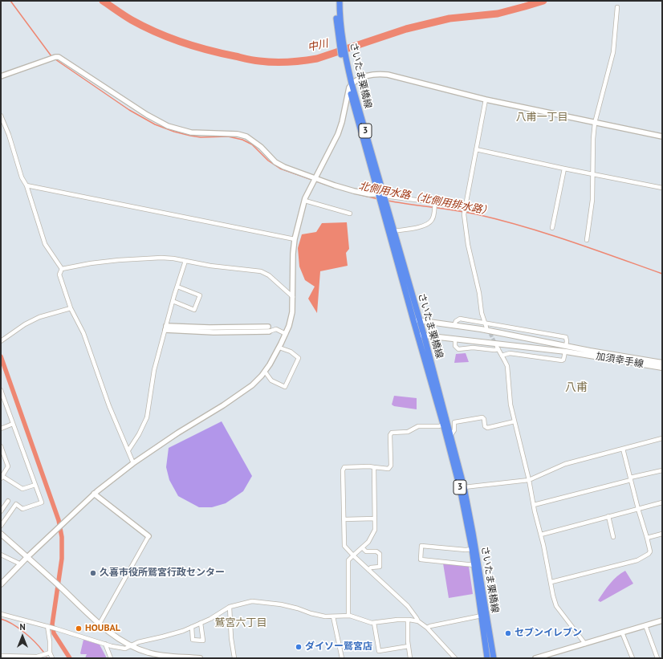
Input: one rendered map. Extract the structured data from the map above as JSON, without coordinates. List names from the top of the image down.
{
  "streets": {
    "main road": ["さいたま栗橋線", "3", "加須幸手線"]
  },
  "crossings": [
    ["さいたま栗橋線", "加須幸手線"]
  ],
  "districts": ["八甫一丁目", "八甫", "鷲宮六丁目"],
  "water": ["中川", "北側用水路（北側用排水路）"],
  "places": [
    "久喜市役所鷲宮行政センター",
    "HOUBAL",
    "セブンイレブン",
    "ダイソー鷲宮店"
  ],
  "north": "top"
}
